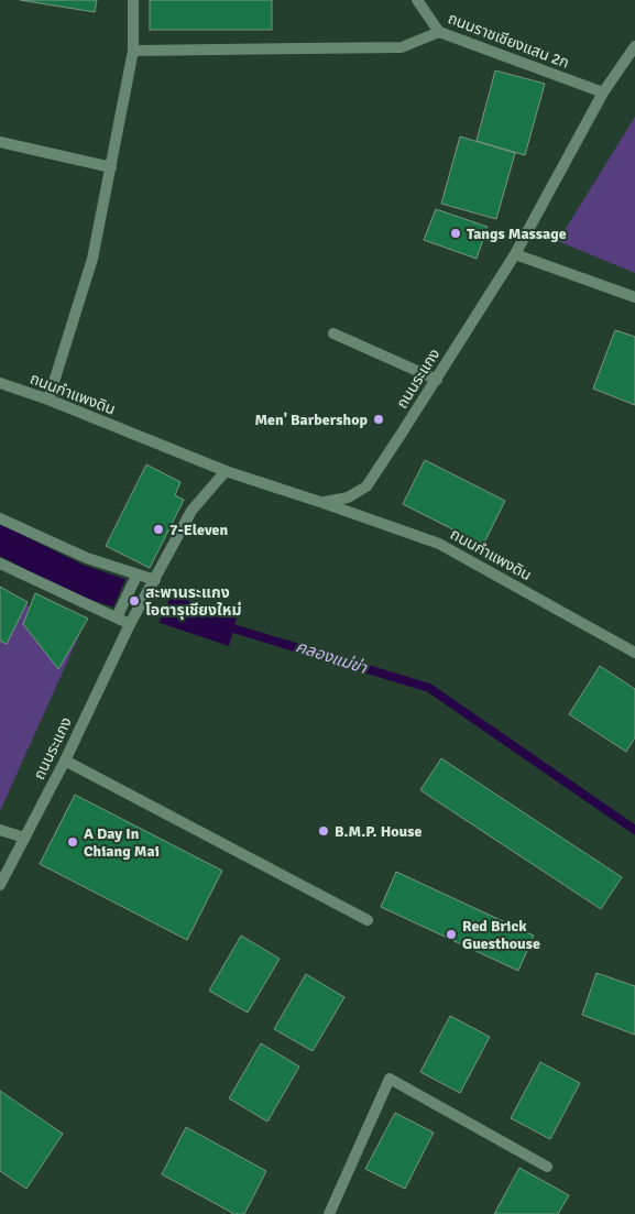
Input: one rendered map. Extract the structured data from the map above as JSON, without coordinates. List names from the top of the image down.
{
  "streets": {
    "street": ["ถนนราชเชียงแสน 2ก", "ถนนระแกง", "ถนนกำแพงดิน"]
  },
  "crossings": [
    ["ถนนราชเชียงแสน 2ก", "ถนนระแกง"],
    ["ถนนระแกง", "ถนนกำแพงดิน"]
  ],
  "water": ["คลองแม่ข่า"],
  "places": [
    "Tangs Massage",
    "Men' Barbershop",
    "7-Eleven",
    "สะพานระแกง โอตารุเชียงใหม่",
    "B.M.P. House",
    "A Day In Chiang Mai",
    "Red Brick Guesthouse"
  ]
}
